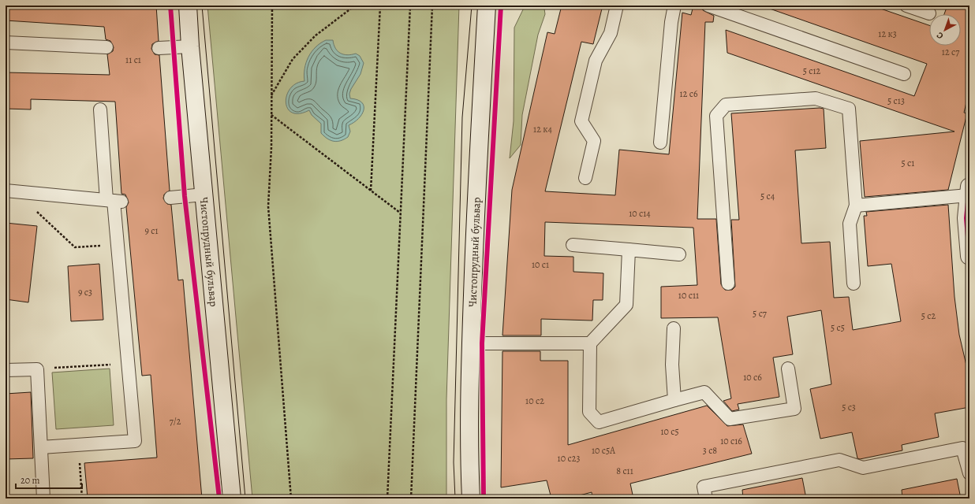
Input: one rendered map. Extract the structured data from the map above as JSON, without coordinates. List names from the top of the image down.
{
  "streets": {
    "main road": ["Чистопрудный бульвар"]
  },
  "house_numbers": [
    "12 к3",
    "12 с7",
    "11 с1",
    "5 с12",
    "12 с6",
    "5 с13",
    "12 к4",
    "5 с1",
    "5 с4",
    "10 с14",
    "9 с1",
    "10 с1",
    "9 с3",
    "10 с11",
    "5 с7",
    "5 с2",
    "5 с5",
    "10 с6",
    "10 с2",
    "5 с3",
    "7/2",
    "10 с5",
    "10 с16",
    "10 с5А",
    "3 с8",
    "10 с23",
    "8 с11"
  ],
  "scale_bar": "20 m",
  "north": "bottom left"
}
